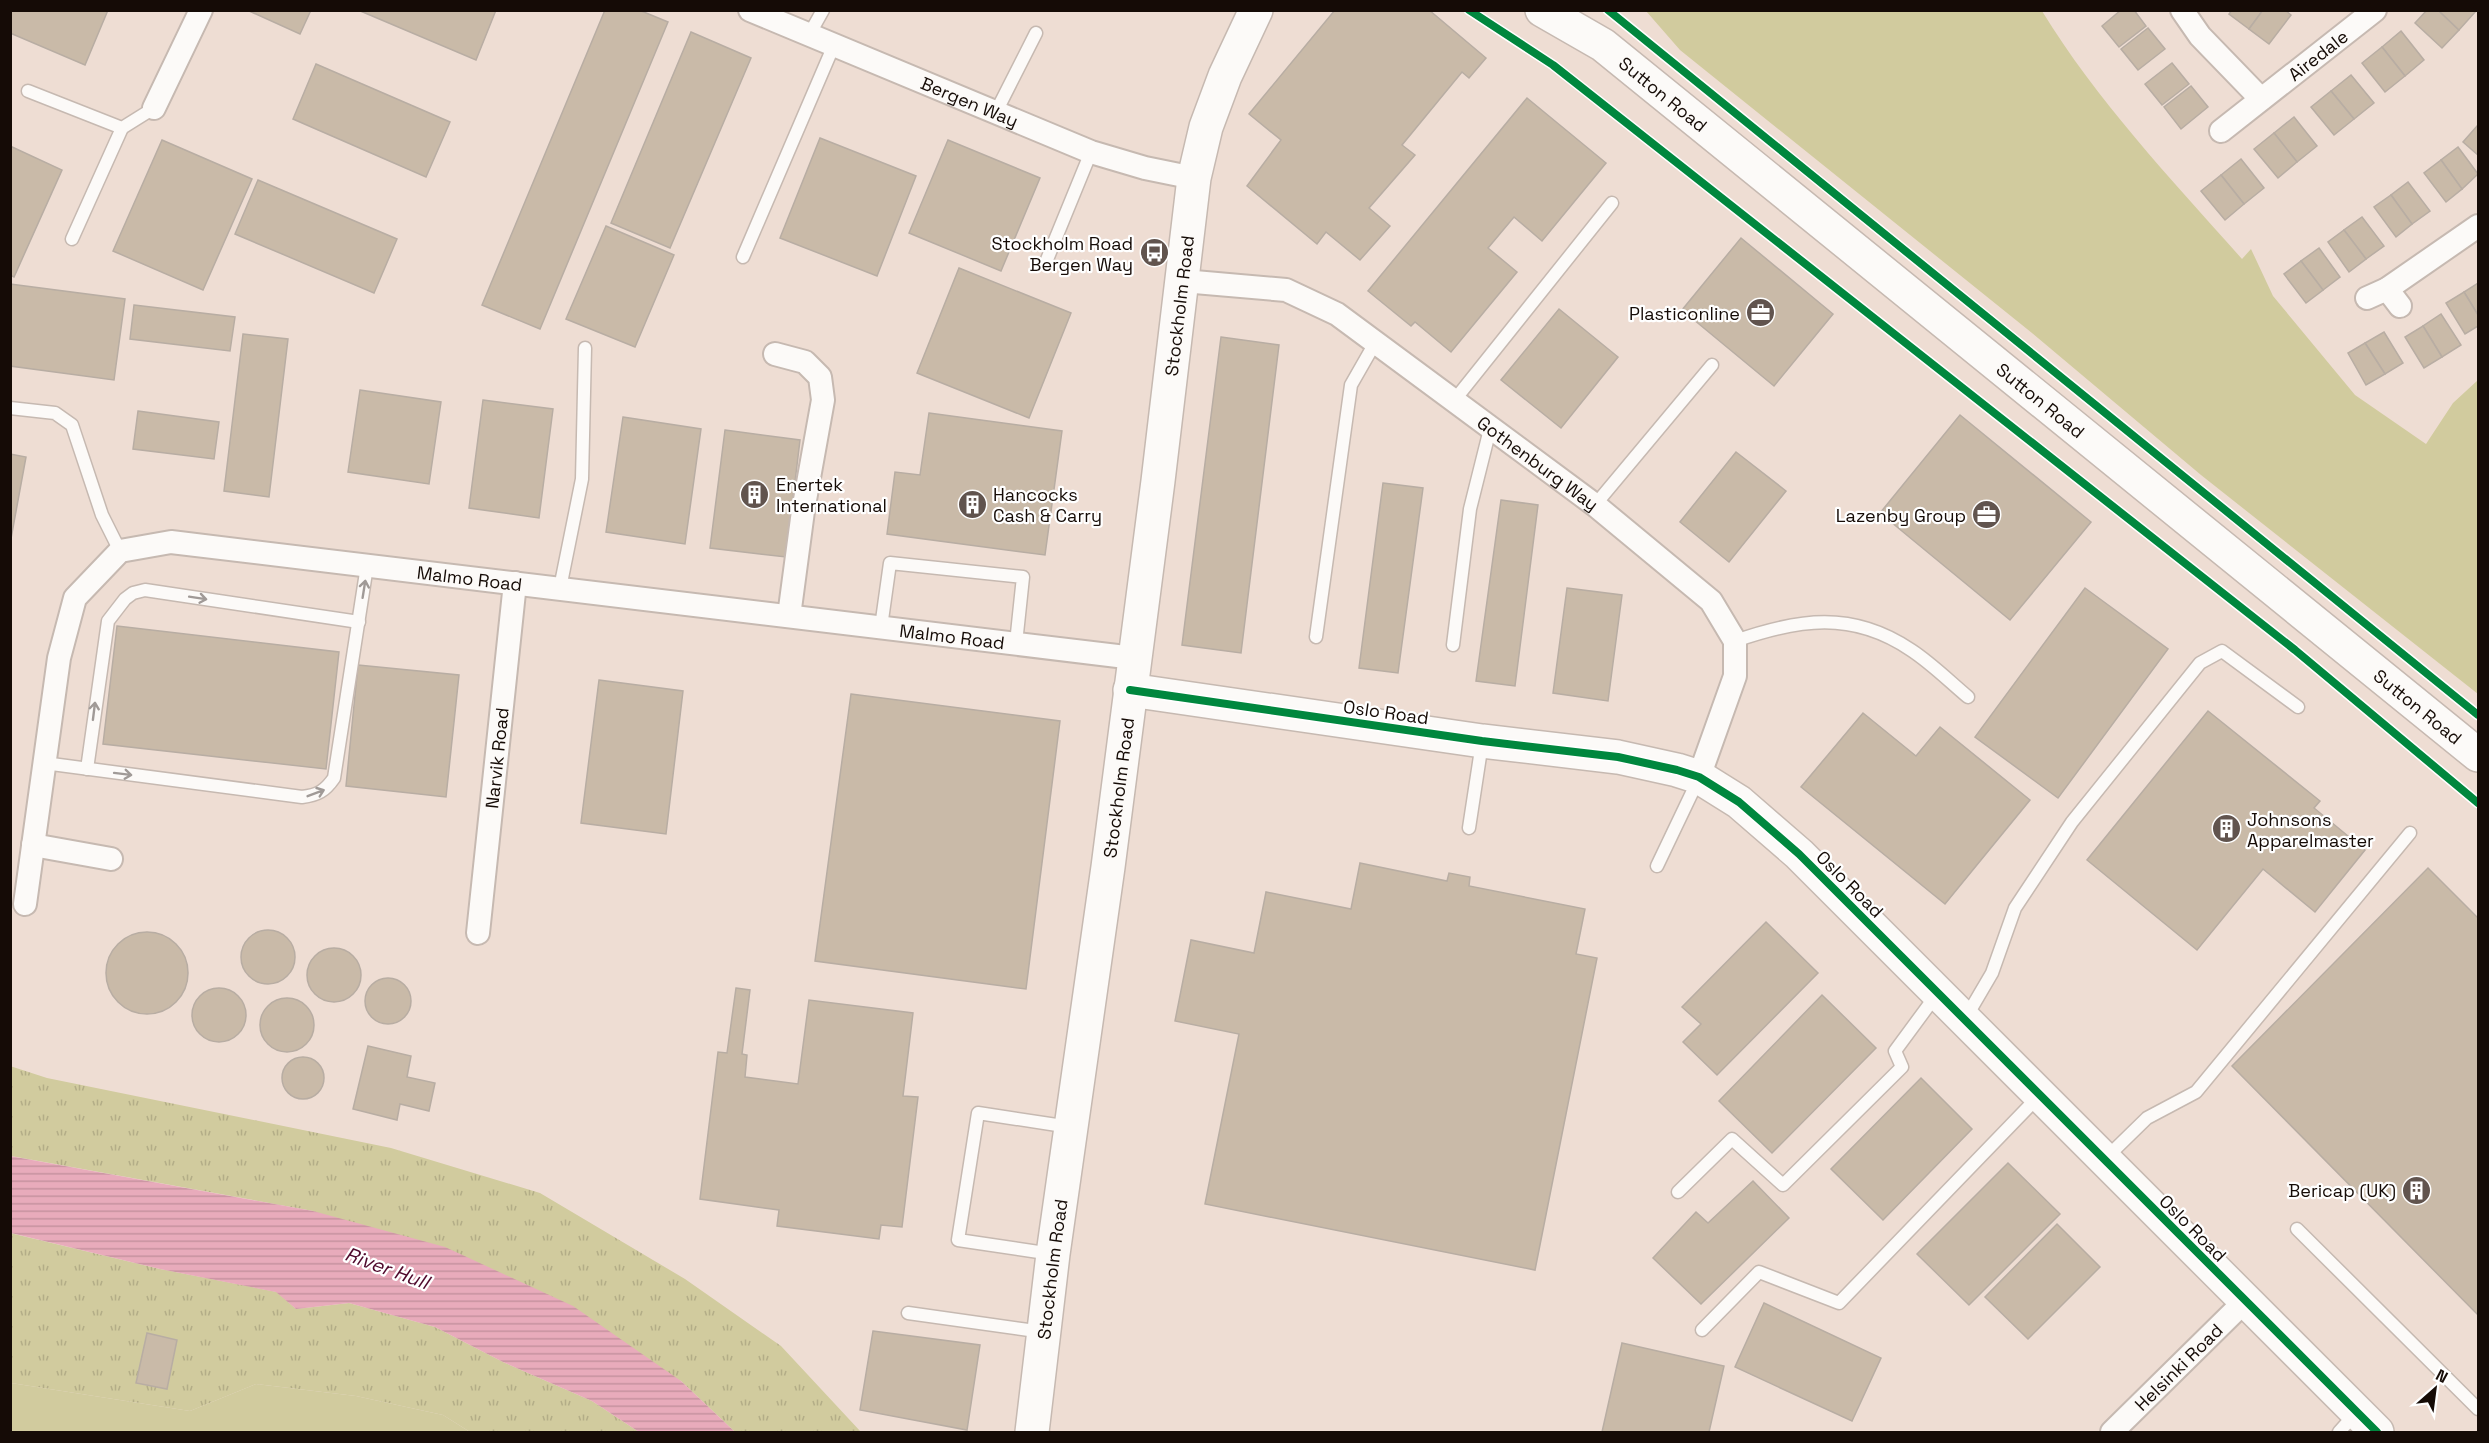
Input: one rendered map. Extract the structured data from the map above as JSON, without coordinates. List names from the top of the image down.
{
  "streets": {
    "main road": ["Sutton Road", "Stockholm Road", "Oslo Road"],
    "street": [
      "Airedale",
      "Bergen Way",
      "Gothenburg Way",
      "Malmo Road",
      "Narvik Road",
      "Helsinki Road"
    ]
  },
  "crossings": [
    ["Bergen Way", "Stockholm Road"],
    ["Stockholm Road", "Gothenburg Way"],
    ["Stockholm Road", "Malmo Road"],
    ["Stockholm Road", "Oslo Road"],
    ["Malmo Road", "Oslo Road"],
    ["Malmo Road", "Narvik Road"],
    ["Oslo Road", "Helsinki Road"]
  ],
  "water": ["River Hull"],
  "places": {
    "bus stop": ["Stockholm Road Bergen Way"],
    "office": ["Plasticonline", "Lazenby Group"],
    "building": [
      "Enertek International",
      "Hancocks Cash & Carry",
      "Johnsons Apparelmaster",
      "Bericap (UK)"
    ]
  },
  "north": "top right"
}
